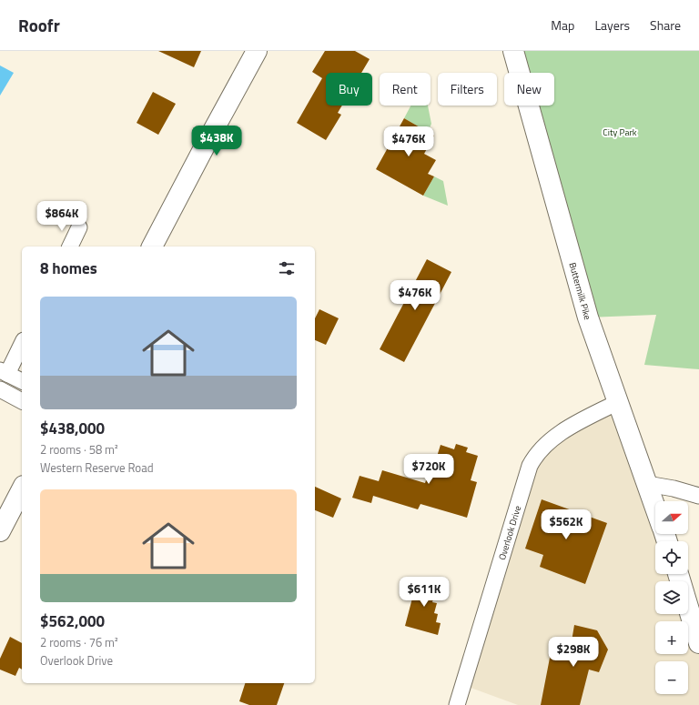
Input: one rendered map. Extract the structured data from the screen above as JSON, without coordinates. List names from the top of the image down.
{
  "streets": {
    "main road": ["Buttermilk Pike"],
    "street": ["Overlook Drive"]
  },
  "crossings": [
    ["Buttermilk Pike", "Overlook Drive"]
  ],
  "parks": ["City Park"],
  "north": "right",
  "page": {
    "header": "Roofr",
    "nav": ["Map", "Layers", "Share"],
    "chip": [
      "Buy",
      "Rent",
      "Filters",
      "New"
    ],
    "price": [
      "$438K",
      "$476K",
      "$864K",
      "$476K",
      "$720K",
      "$562K",
      "$611K",
      "$298K"
    ],
    "heading": "8 homes",
    "list": [
      {
        "name": "$438,000",
        "note": "2 rooms · 58 m² · Western Reserve Road"
      },
      {
        "name": "$562,000",
        "note": "2 rooms · 76 m² · Overlook Drive"
      }
    ],
    "map_buttons": ["+", "−"]
  }
}
